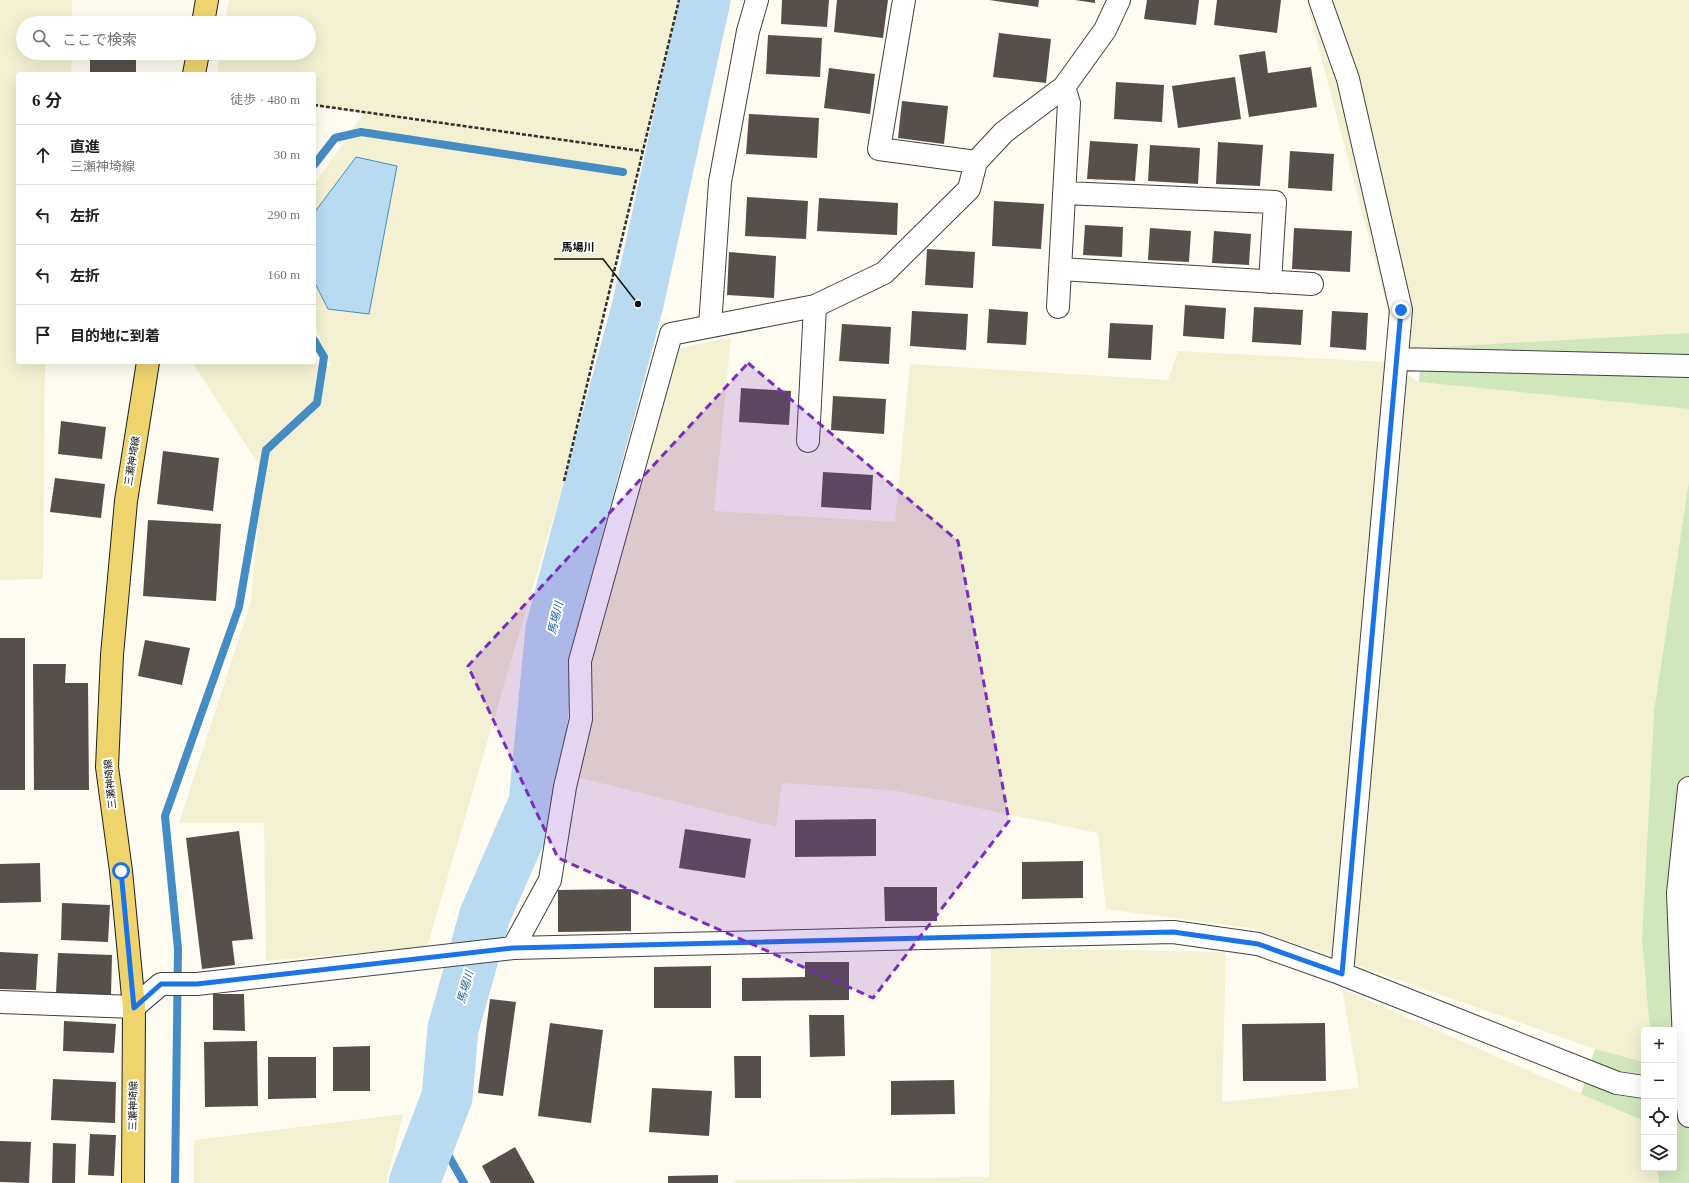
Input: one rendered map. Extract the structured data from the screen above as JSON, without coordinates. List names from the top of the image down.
{
  "streets": {
    "main road": ["三瀬神埼線"]
  },
  "water": ["馬場川"],
  "places": ["馬場川"],
  "page": {
    "search": "ここで検索",
    "heading": ["6 分", "徒歩 · 480 m"],
    "list": [
      ["直進", "三瀬神埼線", "30 m"],
      ["左折", "290 m"],
      ["左折", "160 m"],
      "目的地に到着"
    ],
    "map_buttons": ["+", "−"]
  }
}
